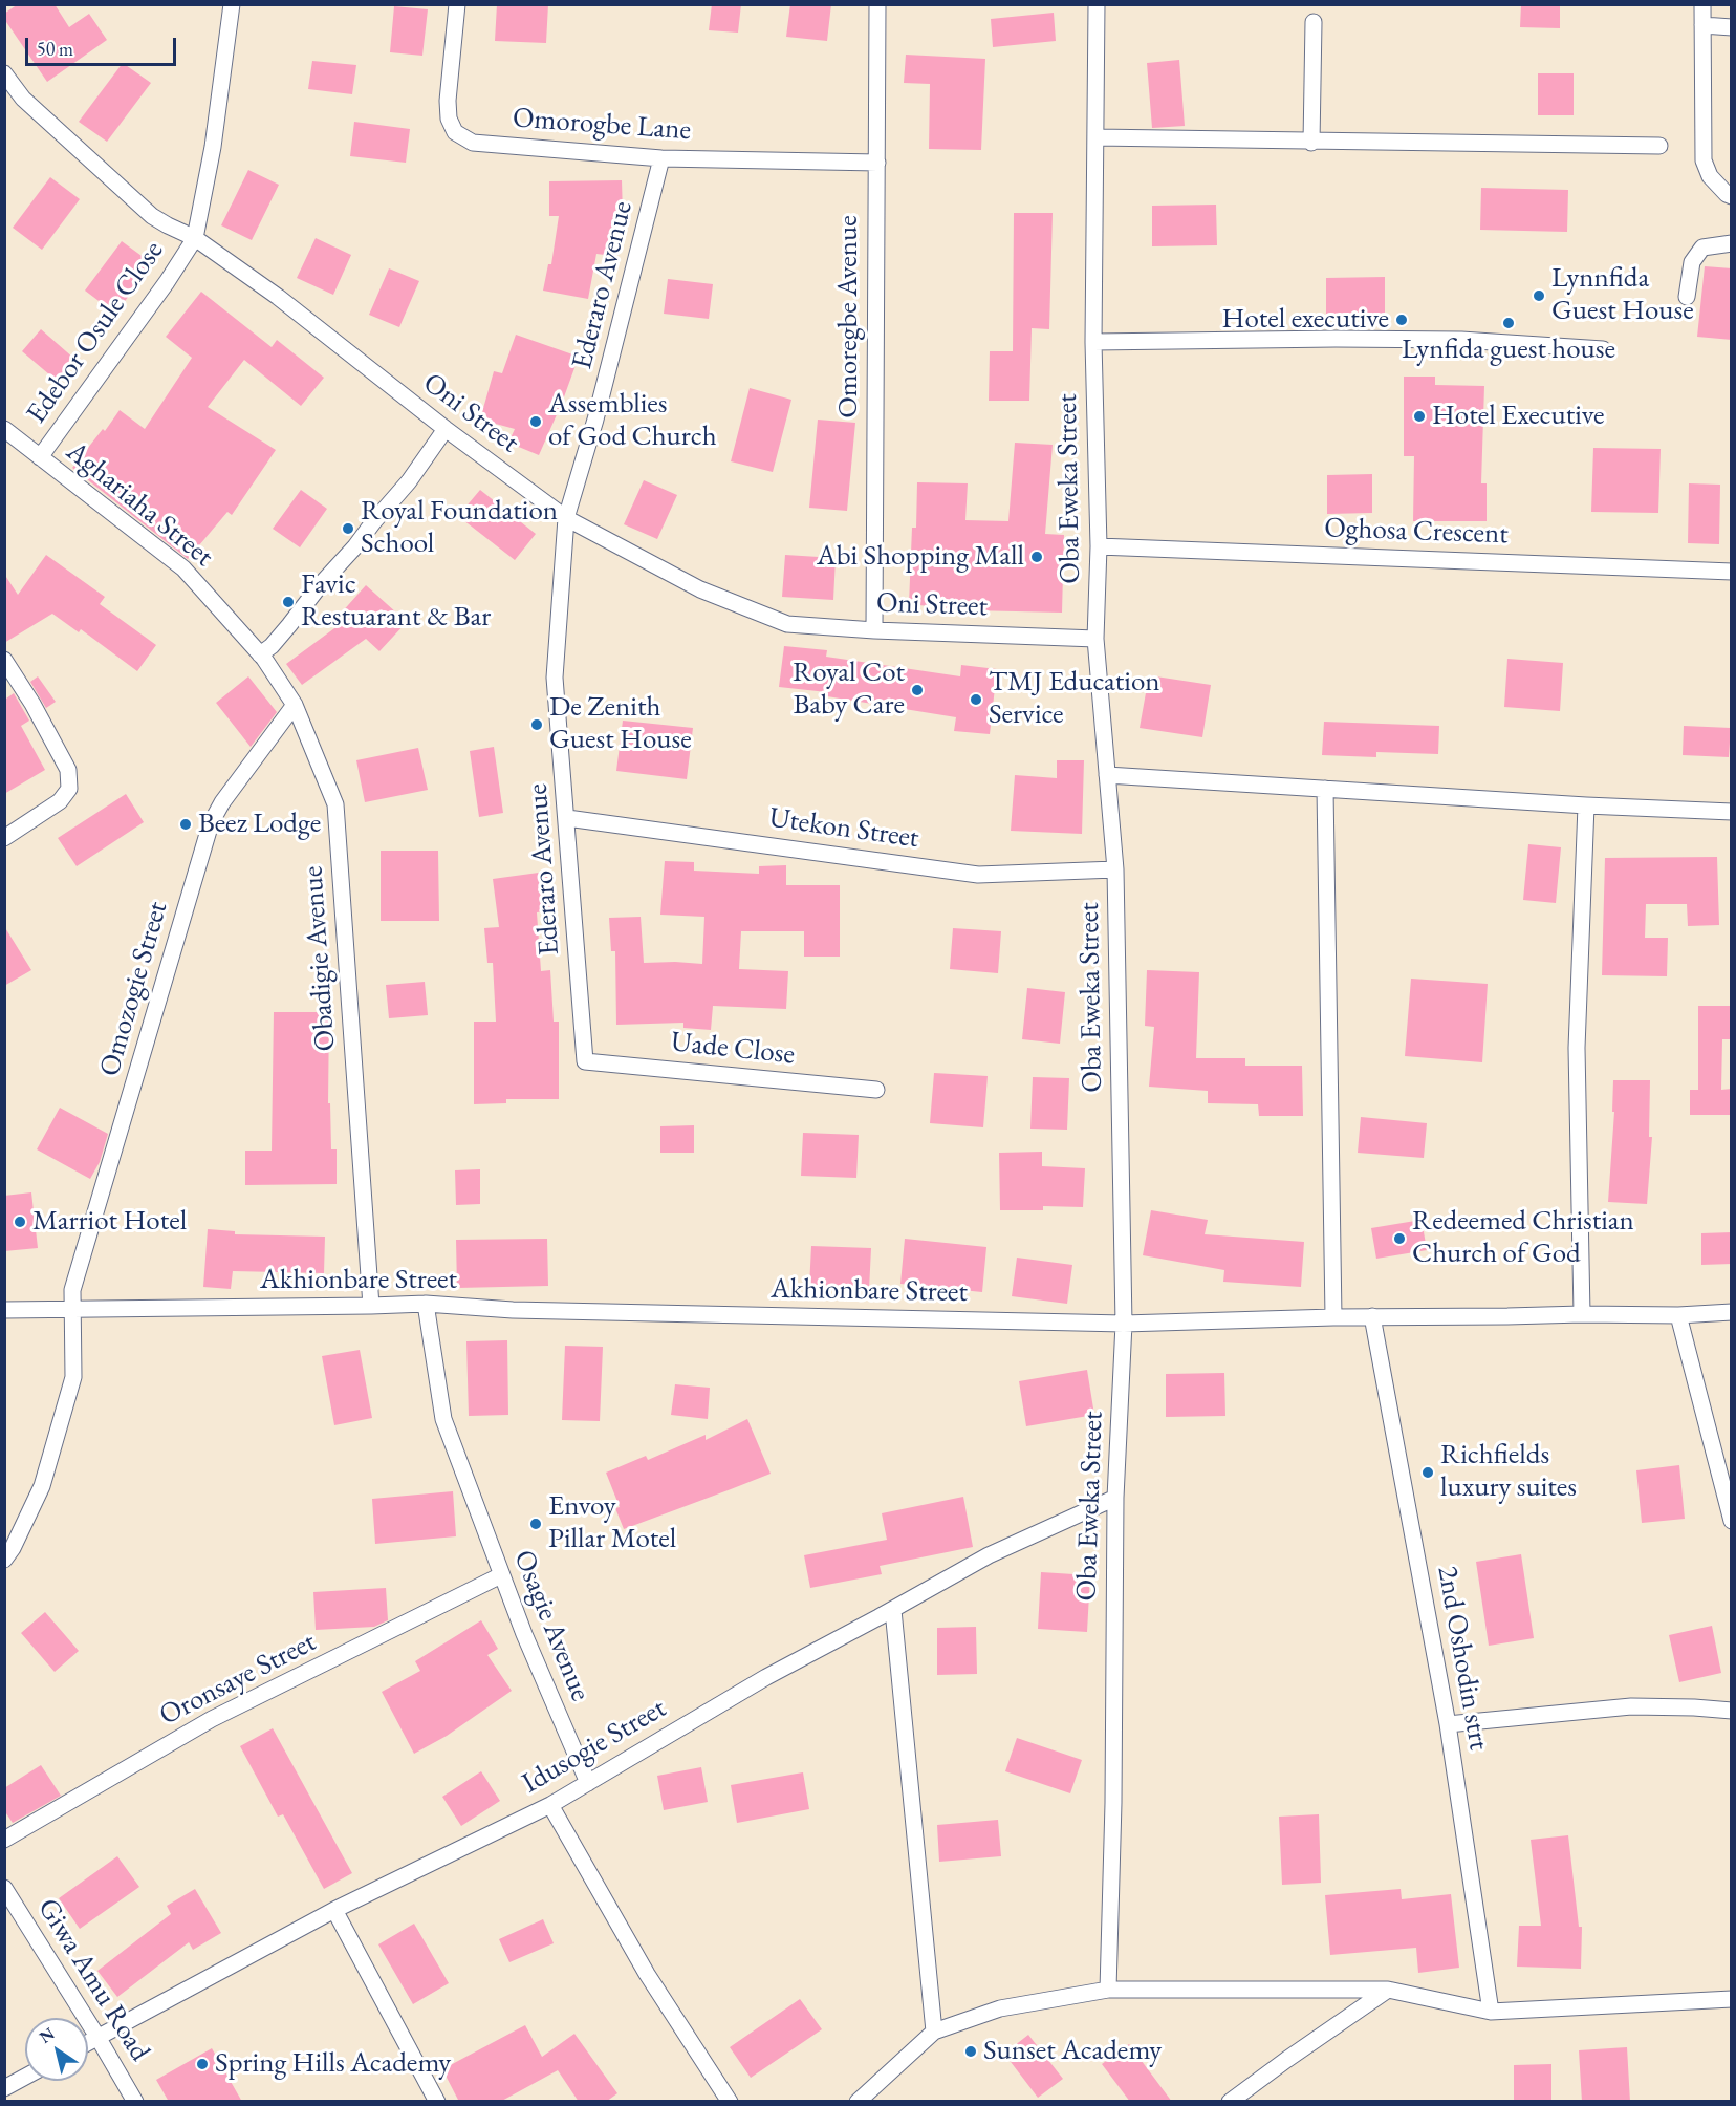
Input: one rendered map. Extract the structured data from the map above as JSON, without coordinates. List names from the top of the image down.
{
  "streets": {
    "street": [
      "Omorogbe Lane",
      "Ederaro Avenue",
      "Omoregbe Avenue",
      "Edebor Osule Close",
      "Oni Street",
      "Oba Eweka Street",
      "Aghariaha Street",
      "Oghosa Crescent",
      "Utekon Street",
      "Obadigie Avenue",
      "Omozogie Street",
      "Uade Close",
      "Akhionbare Street",
      "Osagie Avenue",
      "2nd Oshodin strt",
      "Oronsaye Street",
      "Idusogie Street",
      "Giwa Amu Road"
    ]
  },
  "crossings": [
    ["Omorogbe Lane", "Ederaro Avenue"],
    ["Omorogbe Lane", "Omoregbe Avenue"],
    ["Ederaro Avenue", "Oni Street"],
    ["Ederaro Avenue", "Utekon Street"],
    ["Ederaro Avenue", "Uade Close"],
    ["Omoregbe Avenue", "Oni Street"],
    ["Edebor Osule Close", "Oni Street"],
    ["Edebor Osule Close", "Aghariaha Street"],
    ["Oni Street", "Oba Eweka Street"],
    ["Oba Eweka Street", "Oghosa Crescent"],
    ["Oba Eweka Street", "Utekon Street"],
    ["Oba Eweka Street", "Akhionbare Street"],
    ["Oba Eweka Street", "Idusogie Street"],
    ["Aghariaha Street", "Obadigie Avenue"],
    ["Obadigie Avenue", "Omozogie Street"],
    ["Obadigie Avenue", "Akhionbare Street"],
    ["Omozogie Street", "Akhionbare Street"],
    ["Akhionbare Street", "Osagie Avenue"],
    ["Akhionbare Street", "2nd Oshodin strt"],
    ["Osagie Avenue", "Oronsaye Street"],
    ["Osagie Avenue", "Idusogie Street"],
    ["Idusogie Street", "Giwa Amu Road"]
  ],
  "places": [
    "Lynnfida Guest House",
    "Hotel executive",
    "Lynfida guest house",
    "Hotel Executive",
    "Assemblies of God Church",
    "Royal Foundation School",
    "Abi Shopping Mall",
    "Favic Restuarant & Bar",
    "Royal Cot Baby Care",
    "TMJ Education Service",
    "De Zenith Guest House",
    "Beez Lodge",
    "Marriot Hotel",
    "Redeemed Christian Church of God",
    "Richfields luxury suites",
    "Envoy Pillar Motel",
    "Sunset Academy",
    "Spring Hills Academy"
  ],
  "scale_bar": "50 m",
  "north": "top left"
}
